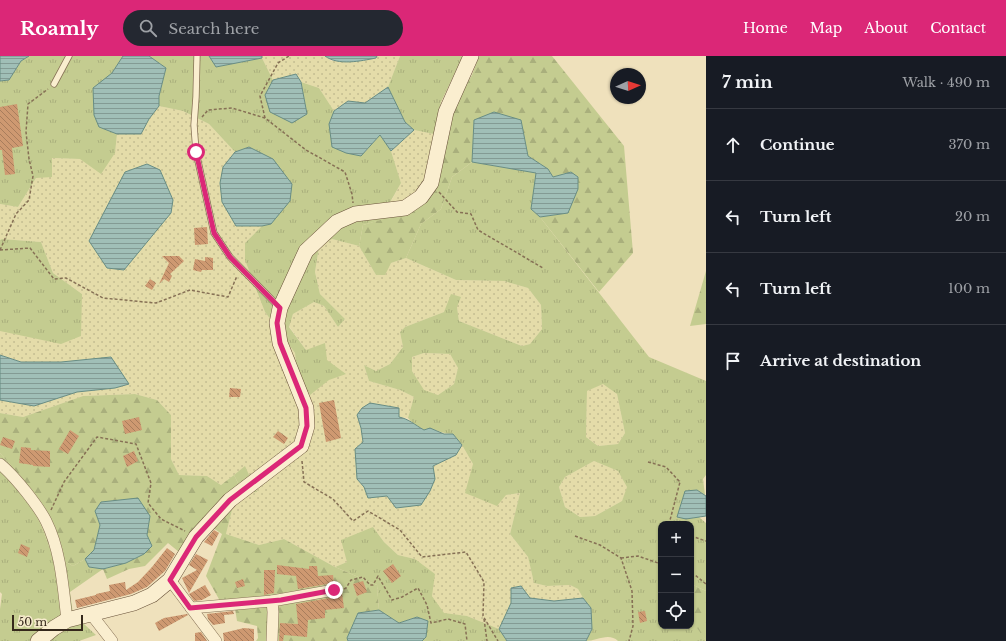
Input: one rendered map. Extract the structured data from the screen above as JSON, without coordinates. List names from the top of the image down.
{
  "scale_bar": "50 m",
  "north": "right",
  "page": {
    "header": "Roamly",
    "search": "Search here",
    "nav": [
      "Home",
      "Map",
      "About",
      "Contact"
    ],
    "heading": ["7 min", "Walk · 490 m"],
    "list": [
      ["Continue", "370 m"],
      ["Turn left", "20 m"],
      ["Turn left", "100 m"],
      "Arrive at destination"
    ],
    "map_buttons": ["+", "−"],
    "scale": "50 m"
  }
}
